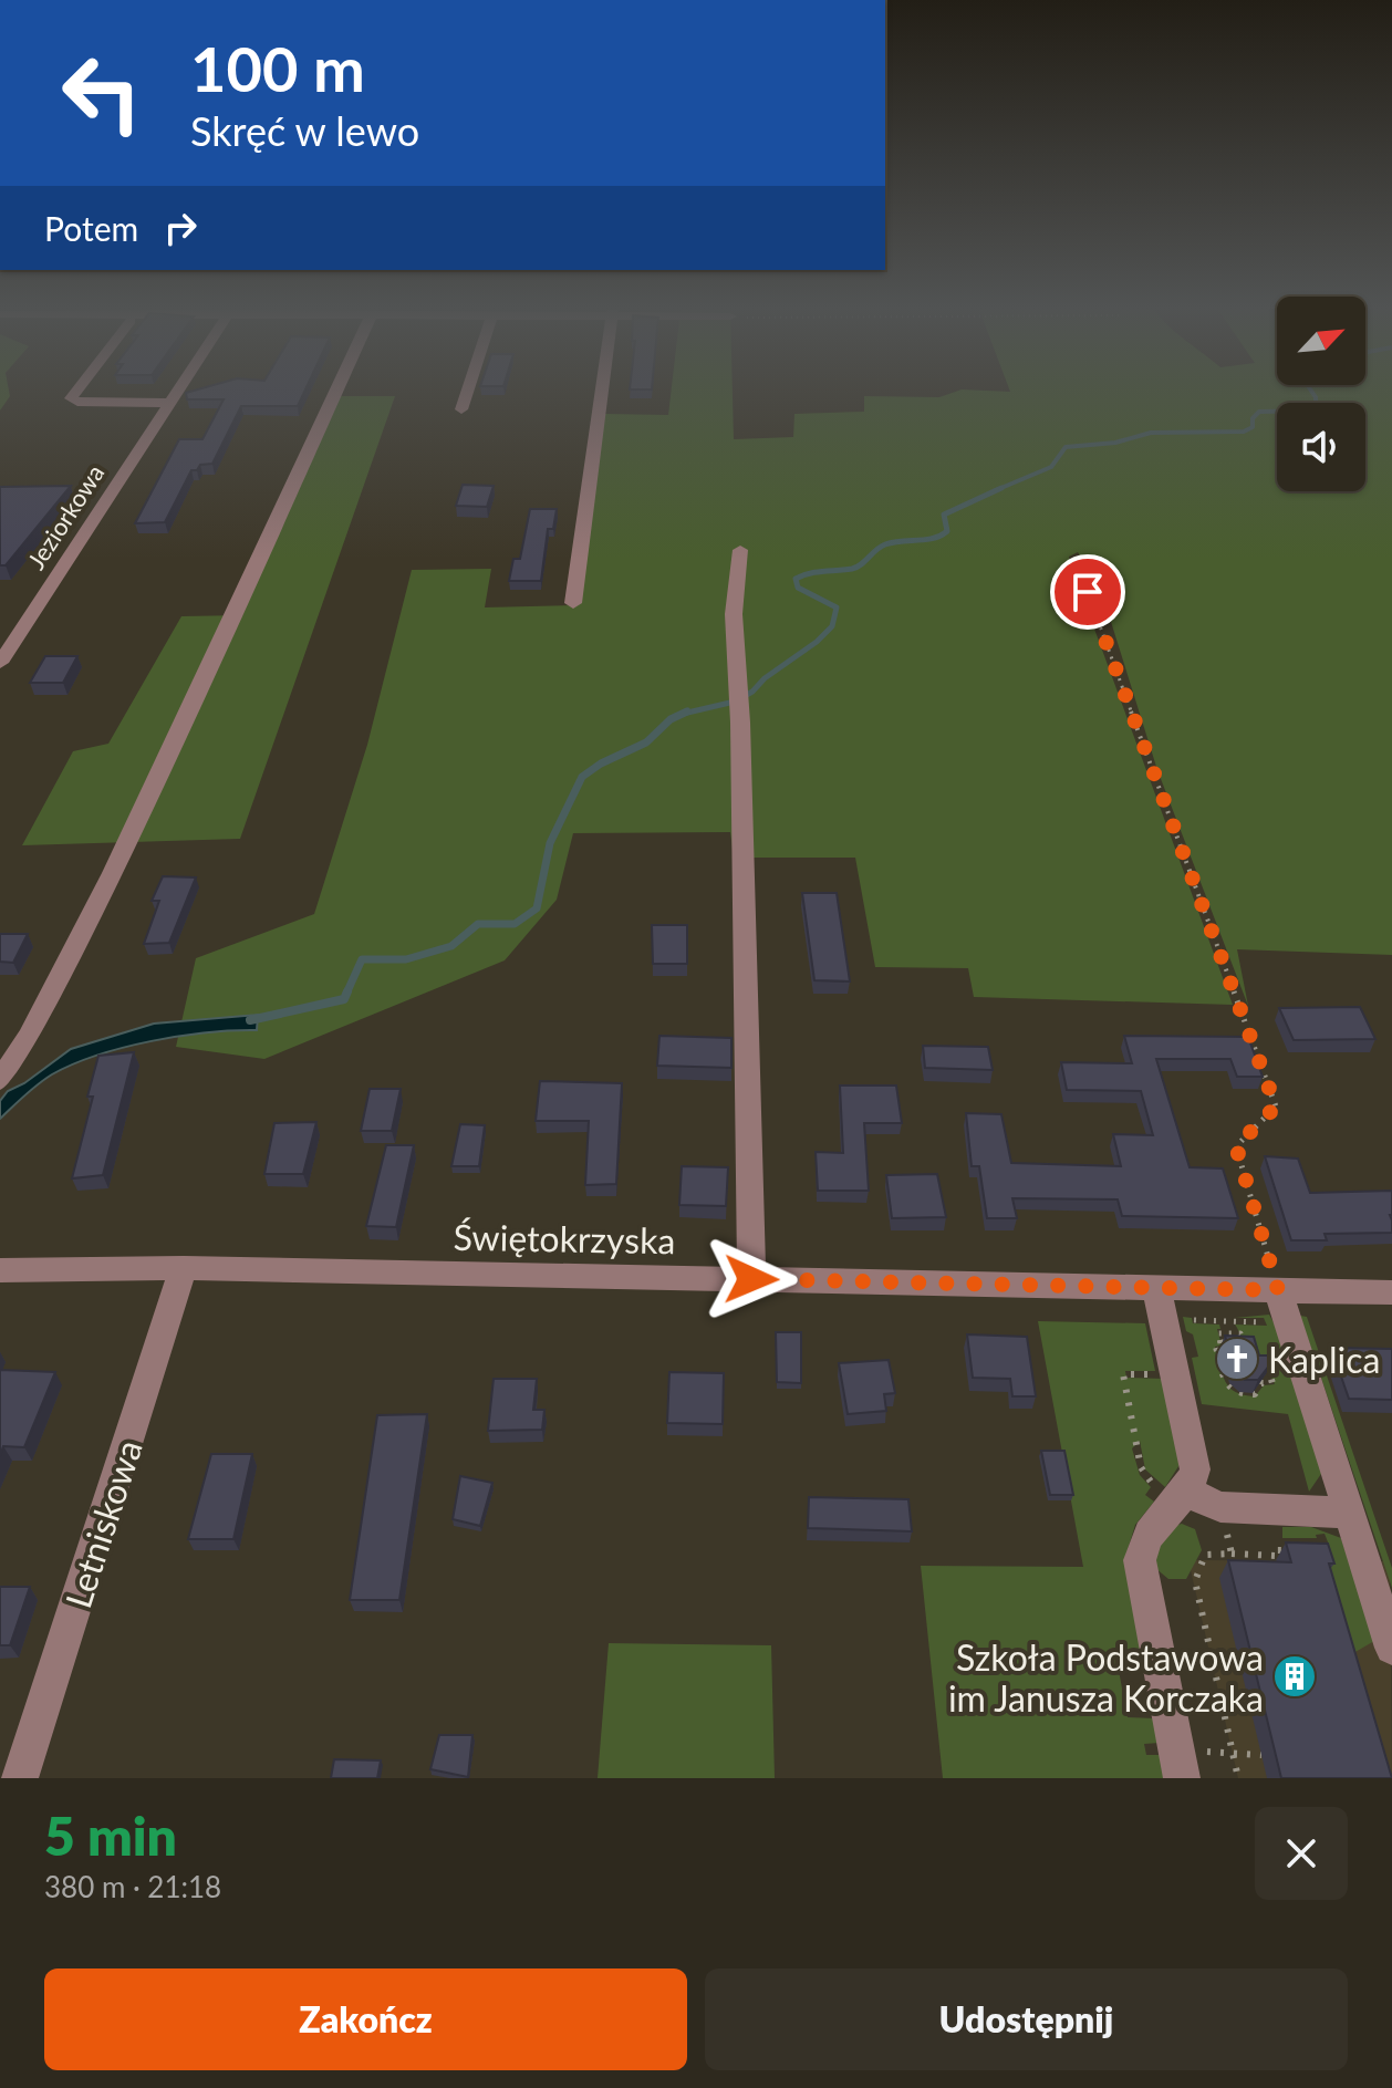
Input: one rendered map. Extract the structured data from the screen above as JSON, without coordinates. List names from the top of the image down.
{
  "streets": {
    "street": ["Jeziorkowa", "Świętokrzyska", "Letniskowa"]
  },
  "crossings": [
    ["Świętokrzyska", "Letniskowa"]
  ],
  "places": {
    "church": ["Kaplica"],
    "building": ["Szkoła Podstawowa im Janusza Korczaka"]
  },
  "north": "top right",
  "page": {
    "turn": ["100 m", "Skręć w lewo"],
    "then": "Potem",
    "heading": ["5 min", "380 m · 21:18"],
    "buttons": ["Zakończ", "Udostępnij"]
  }
}
